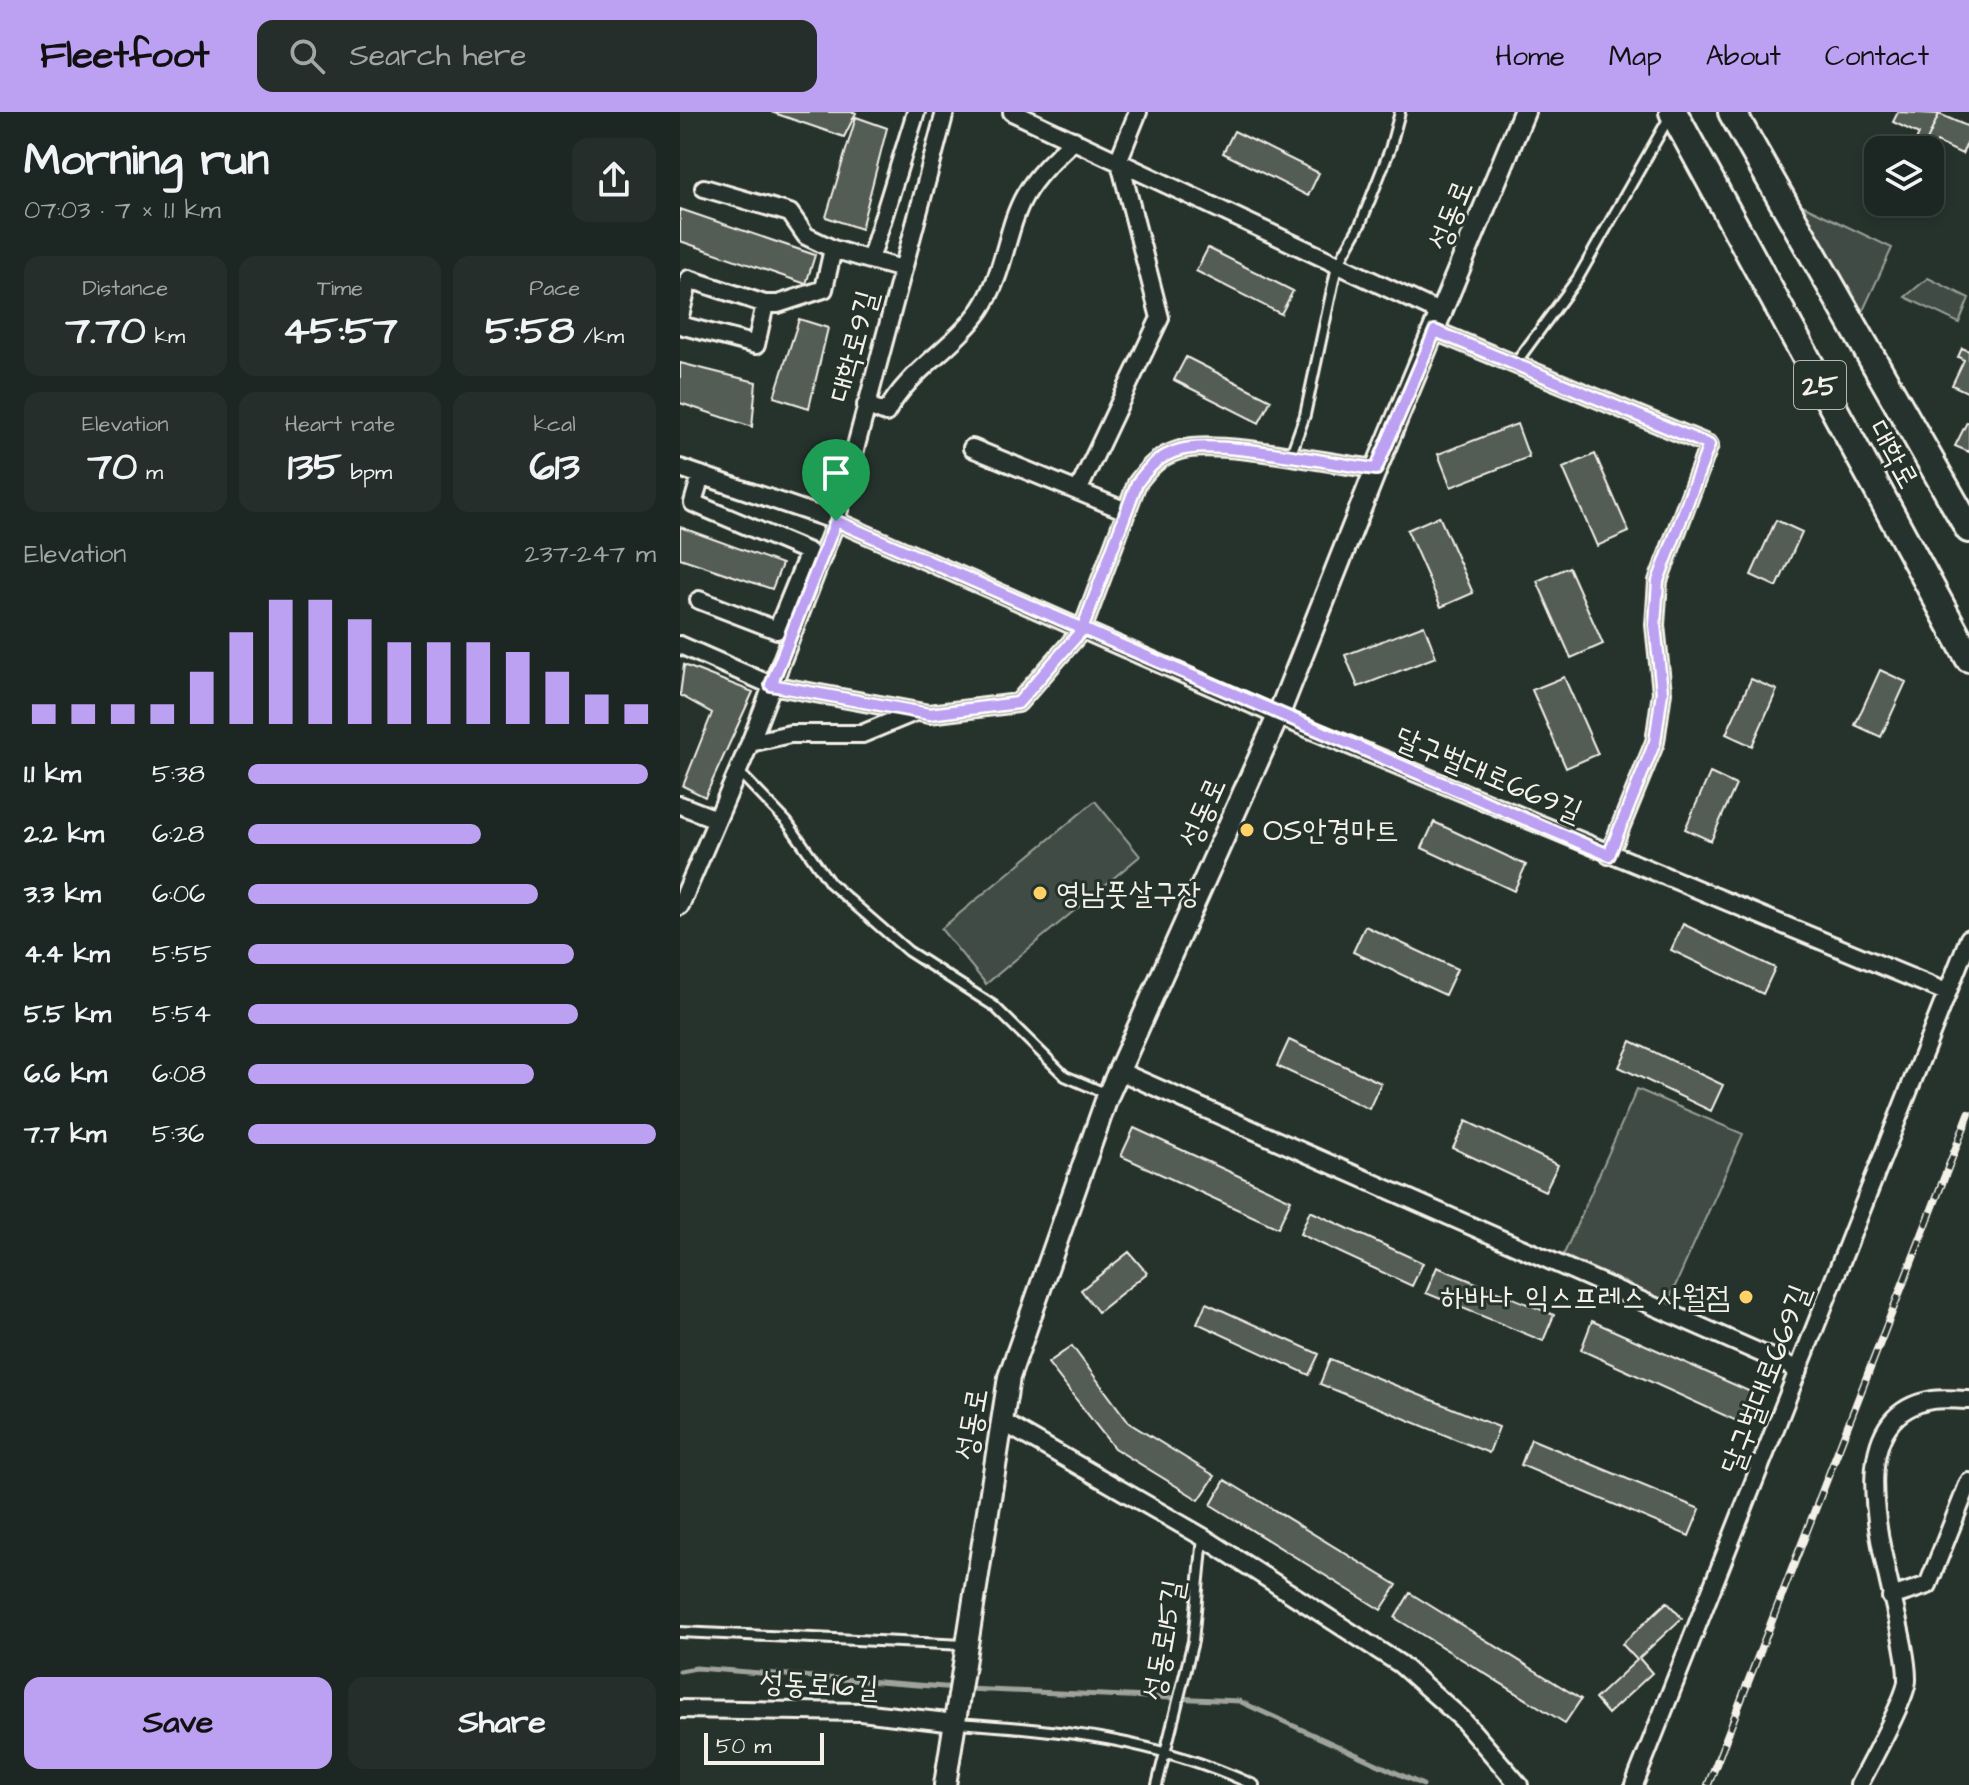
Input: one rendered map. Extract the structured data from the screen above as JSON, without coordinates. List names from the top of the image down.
{
  "streets": {
    "main road": ["25", "대학로"],
    "street": [
      "성동로",
      "대학로9길",
      "달구벌대로669길",
      "성동로16길"
    ],
    "lane": ["성동로15길"]
  },
  "crossings": [
    ["성동로", "달구벌대로669길"],
    ["성동로", "성동로16길"],
    ["대학로9길", "달구벌대로669길"]
  ],
  "places": ["OS안경마트", "영남풋살구장", "하바나 익스프레스 사월점"],
  "scale_bar": "50 m",
  "page": {
    "header": "Fleetfoot",
    "search": "Search here",
    "nav": [
      "Home",
      "Map",
      "About",
      "Contact"
    ],
    "heading": ["Morning run", "07:03 · 7 × 1.1 km"],
    "stats": [
      ["Distance", "7.70 km"],
      ["Time", "45:57"],
      ["Pace", "5:58 /km"],
      ["Elevation", "70 m"],
      ["Heart rate", "135 bpm"],
      ["kcal", "613"]
    ],
    "chart": ["Elevation", "237–247 m"],
    "list": [
      {
        "name": "1.1 km",
        "note": "5:38"
      },
      {
        "name": "2.2 km",
        "note": "6:28"
      },
      {
        "name": "3.3 km",
        "note": "6:06"
      },
      {
        "name": "4.4 km",
        "note": "5:55"
      },
      {
        "name": "5.5 km",
        "note": "5:54"
      },
      {
        "name": "6.6 km",
        "note": "6:08"
      },
      {
        "name": "7.7 km",
        "note": "5:36"
      }
    ],
    "buttons": ["Save", "Share"],
    "scale": "50 m"
  }
}
